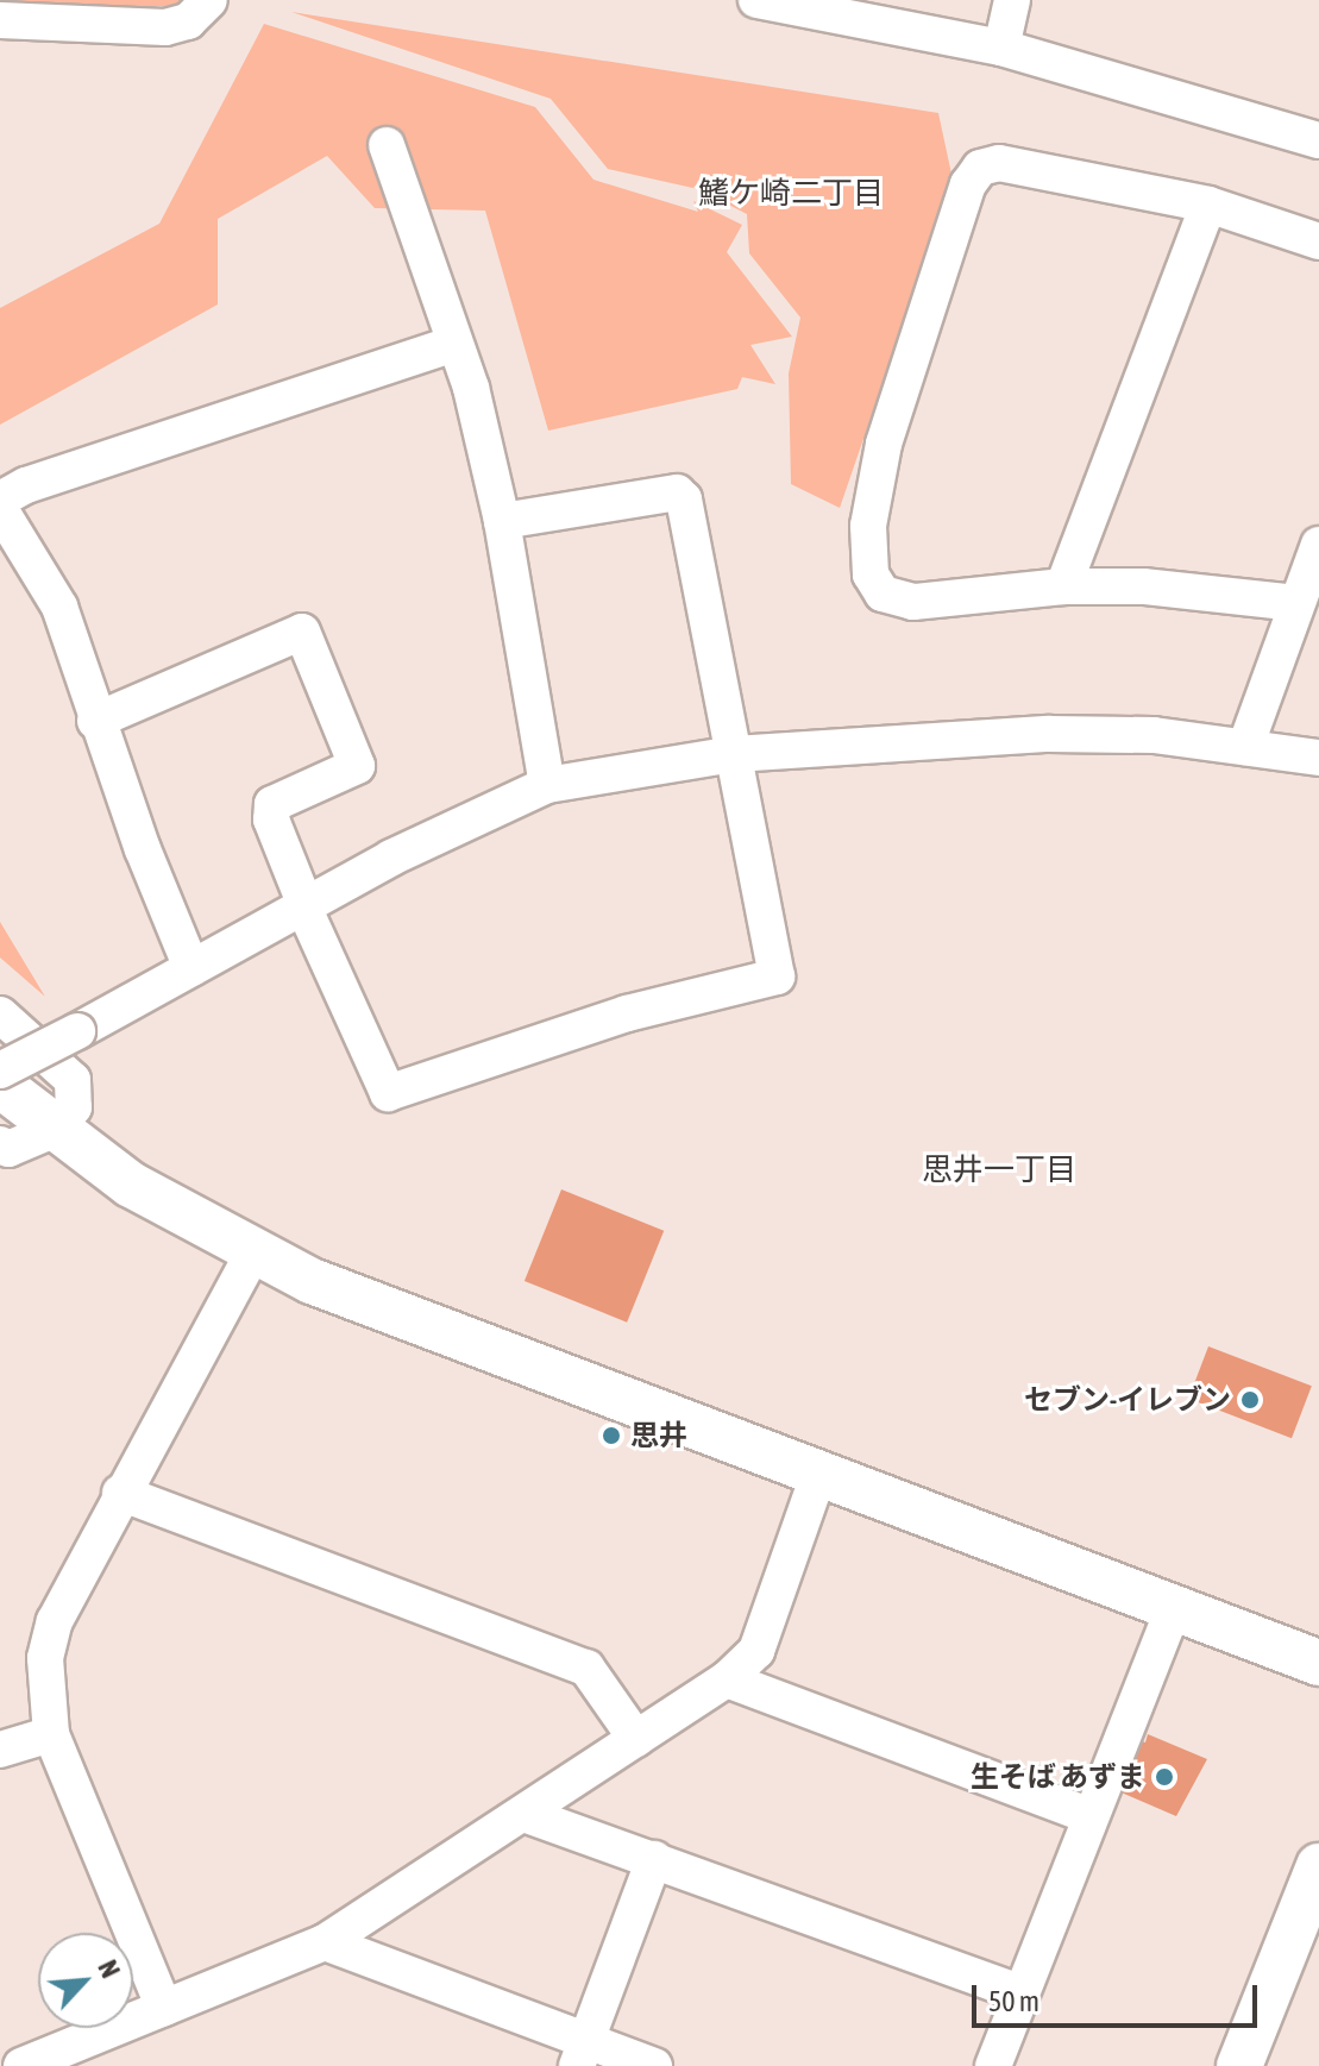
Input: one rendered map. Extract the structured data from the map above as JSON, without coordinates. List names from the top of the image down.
{
  "districts": ["鰭ケ崎二丁目", "思井一丁目"],
  "places": ["セブン-イレブン", "思井", "生そば あずま"],
  "scale_bar": "50 m",
  "north": "top right"
}
